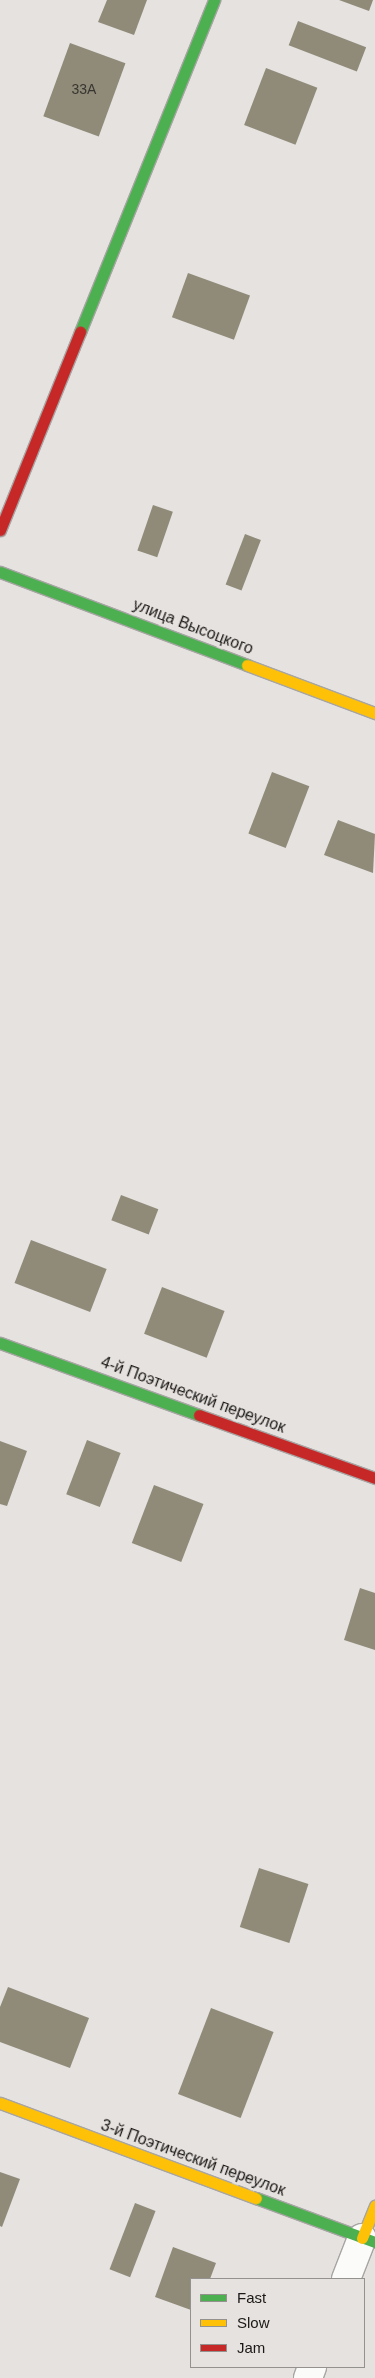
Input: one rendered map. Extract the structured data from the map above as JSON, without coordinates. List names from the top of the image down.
{
  "streets": {
    "street": ["улица Высоцкого", "4-й Поэтический переулок", "3-й Поэтический переулок"]
  },
  "house_numbers": ["33А"],
  "legend": ["Fast", "Slow", "Jam"]
}
